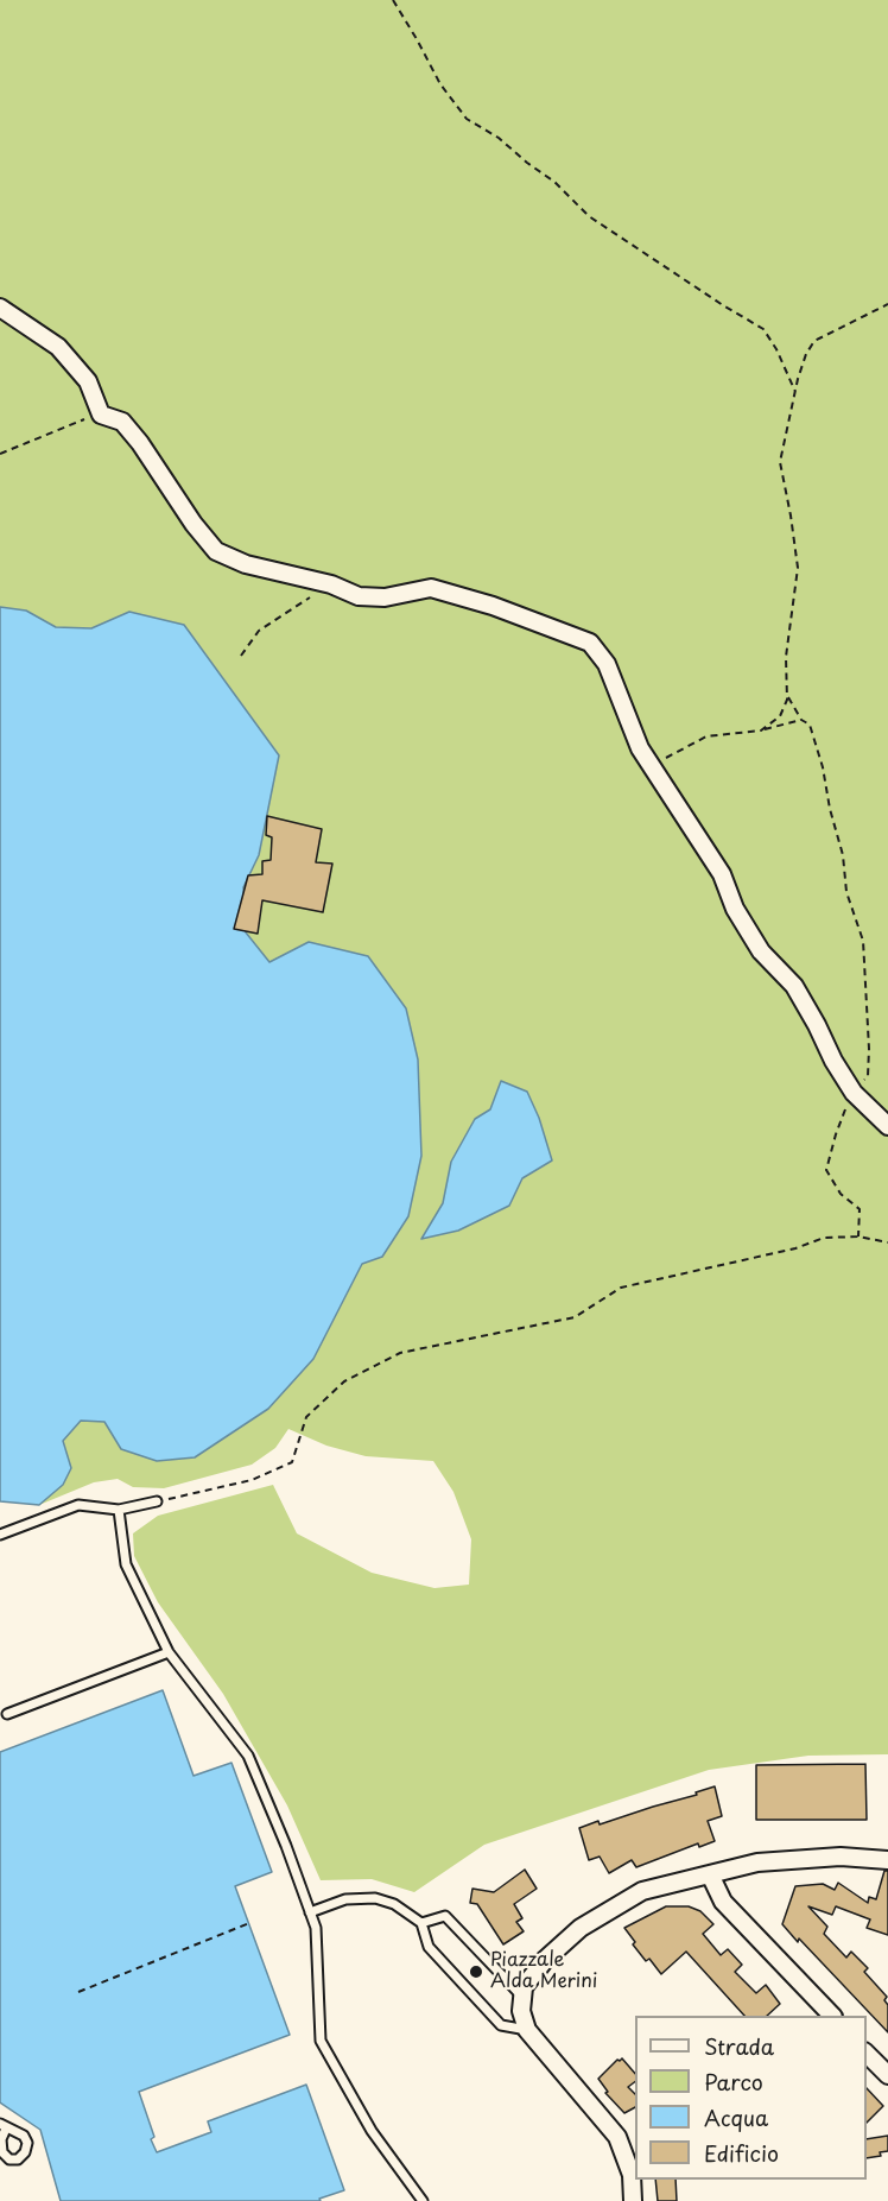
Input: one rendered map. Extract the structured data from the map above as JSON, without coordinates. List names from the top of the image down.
{
  "places": ["Piazzale Alda Merini"],
  "legend": [
    "Strada",
    "Parco",
    "Acqua",
    "Edificio"
  ]
}
